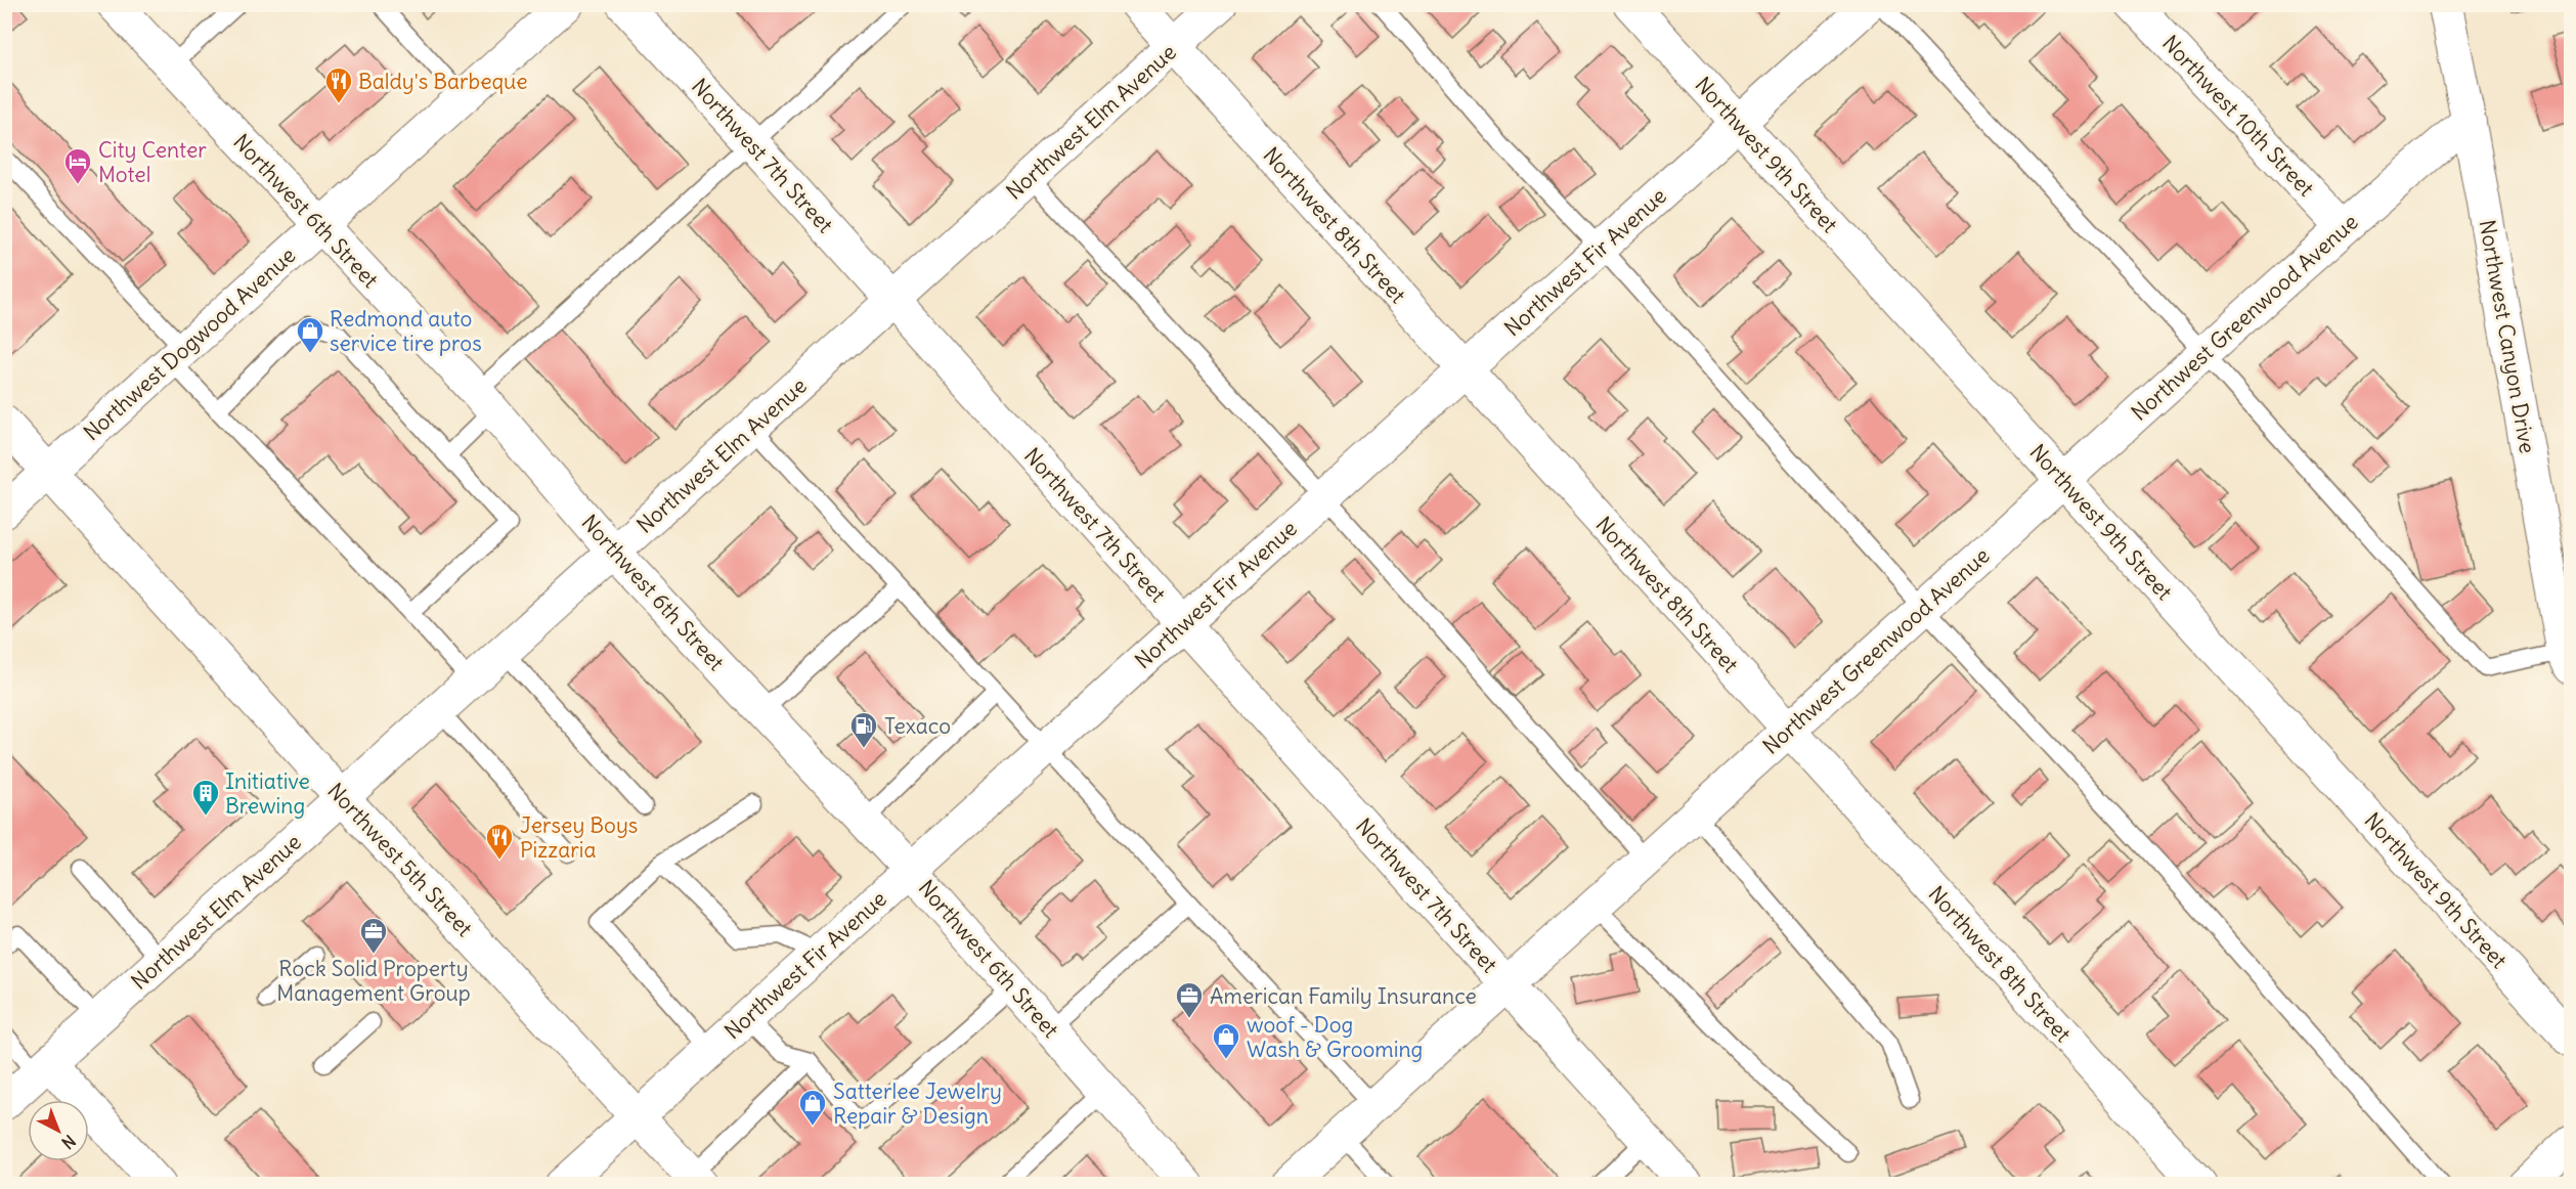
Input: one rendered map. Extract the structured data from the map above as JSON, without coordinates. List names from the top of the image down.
{
  "streets": {
    "street": [
      "Northwest 10th Street",
      "Northwest Elm Avenue",
      "Northwest 9th Street",
      "Northwest 7th Street",
      "Northwest 6th Street",
      "Northwest 8th Street",
      "Northwest Fir Avenue",
      "Northwest Greenwood Avenue",
      "Northwest Canyon Drive",
      "Northwest Dogwood Avenue",
      "Northwest 5th Street"
    ]
  },
  "crossings": [
    ["Northwest 10th Street", "Northwest Greenwood Avenue"],
    ["Northwest Elm Avenue", "Northwest 7th Street"],
    ["Northwest Elm Avenue", "Northwest 6th Street"],
    ["Northwest Elm Avenue", "Northwest 8th Street"],
    ["Northwest Elm Avenue", "Northwest 5th Street"],
    ["Northwest 9th Street", "Northwest Fir Avenue"],
    ["Northwest 9th Street", "Northwest Greenwood Avenue"],
    ["Northwest 7th Street", "Northwest Fir Avenue"],
    ["Northwest 7th Street", "Northwest Greenwood Avenue"],
    ["Northwest 6th Street", "Northwest Fir Avenue"],
    ["Northwest 6th Street", "Northwest Dogwood Avenue"],
    ["Northwest 8th Street", "Northwest Fir Avenue"],
    ["Northwest 8th Street", "Northwest Greenwood Avenue"],
    ["Northwest Fir Avenue", "Northwest 5th Street"],
    ["Northwest Greenwood Avenue", "Northwest Canyon Drive"],
    ["Northwest Dogwood Avenue", "Northwest 5th Street"]
  ],
  "places": {
    "restaurant": ["Baldy's Barbeque", "Jersey Boys Pizzaria"],
    "hotel": ["City Center Motel"],
    "shop": ["Redmond auto service tire pros", "woof - Dog Wash & Grooming", "Satterlee Jewelry Repair & Design"],
    "fuel station": ["Texaco"],
    "building": ["Initiative Brewing"],
    "office": ["Rock Solid Property Management Group", "American Family Insurance"]
  },
  "north": "bottom right"
}
